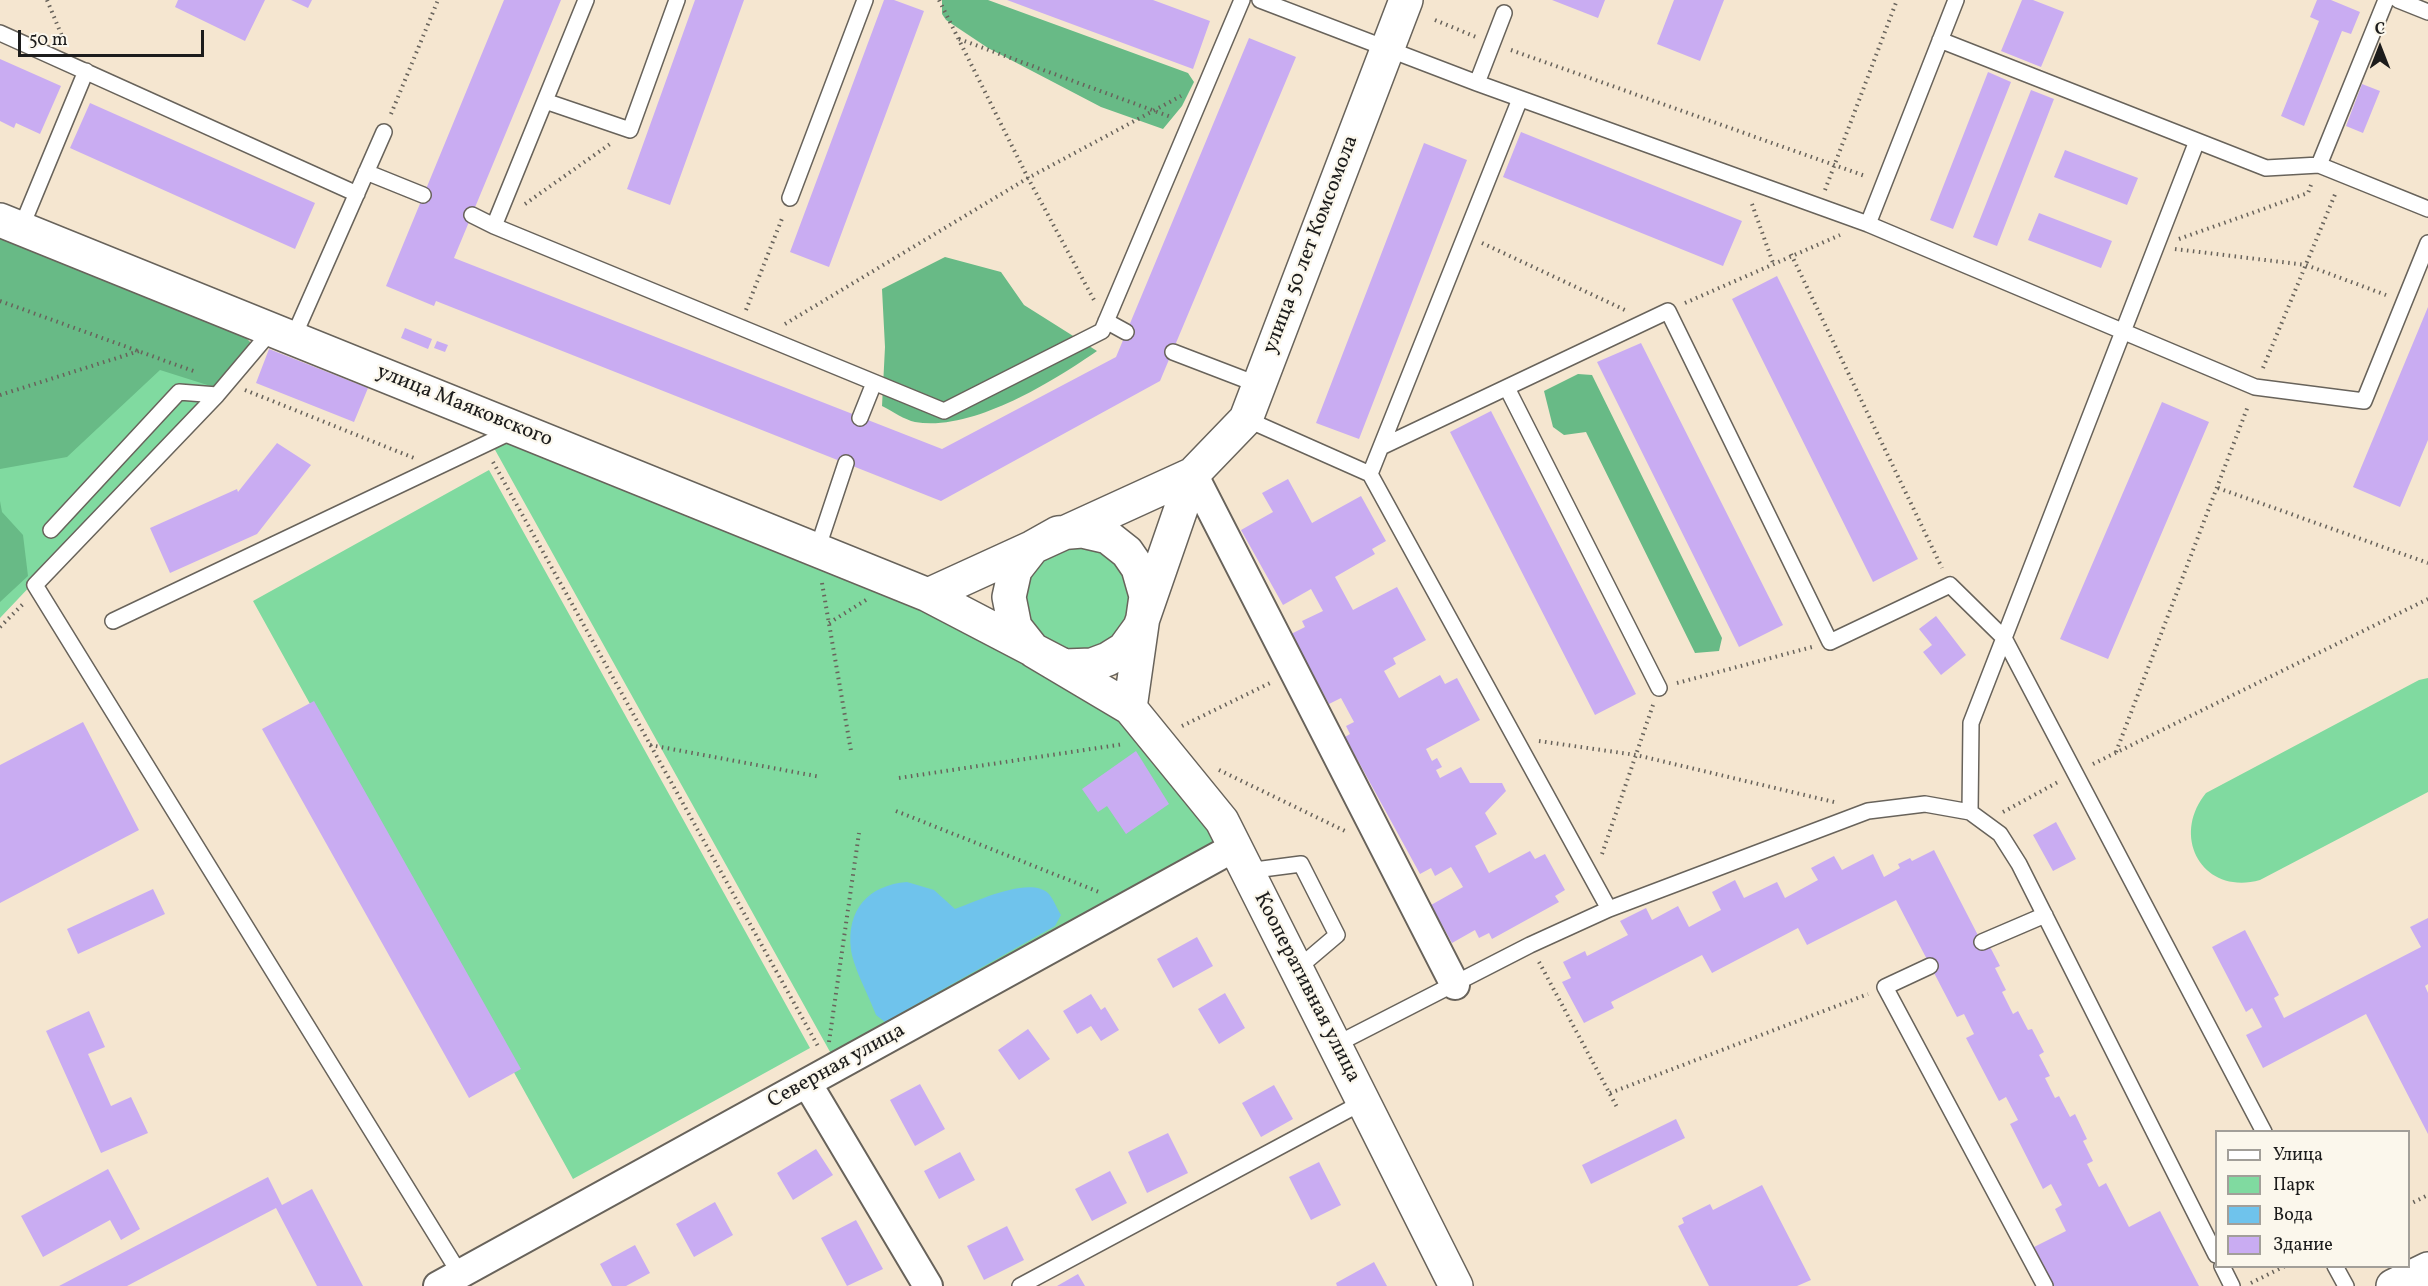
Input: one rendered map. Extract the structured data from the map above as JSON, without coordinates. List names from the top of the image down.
{
  "streets": {
    "main road": ["улица 50 лет Комсомола", "улица Маяковского", "Кооперативная улица"],
    "street": ["Северная улица"]
  },
  "crossings": [
    ["Кооперативная улица", "Северная улица"]
  ],
  "legend": [
    "Улица",
    "Парк",
    "Вода",
    "Здание"
  ],
  "scale_bar": "50 m",
  "north": "top"
}
